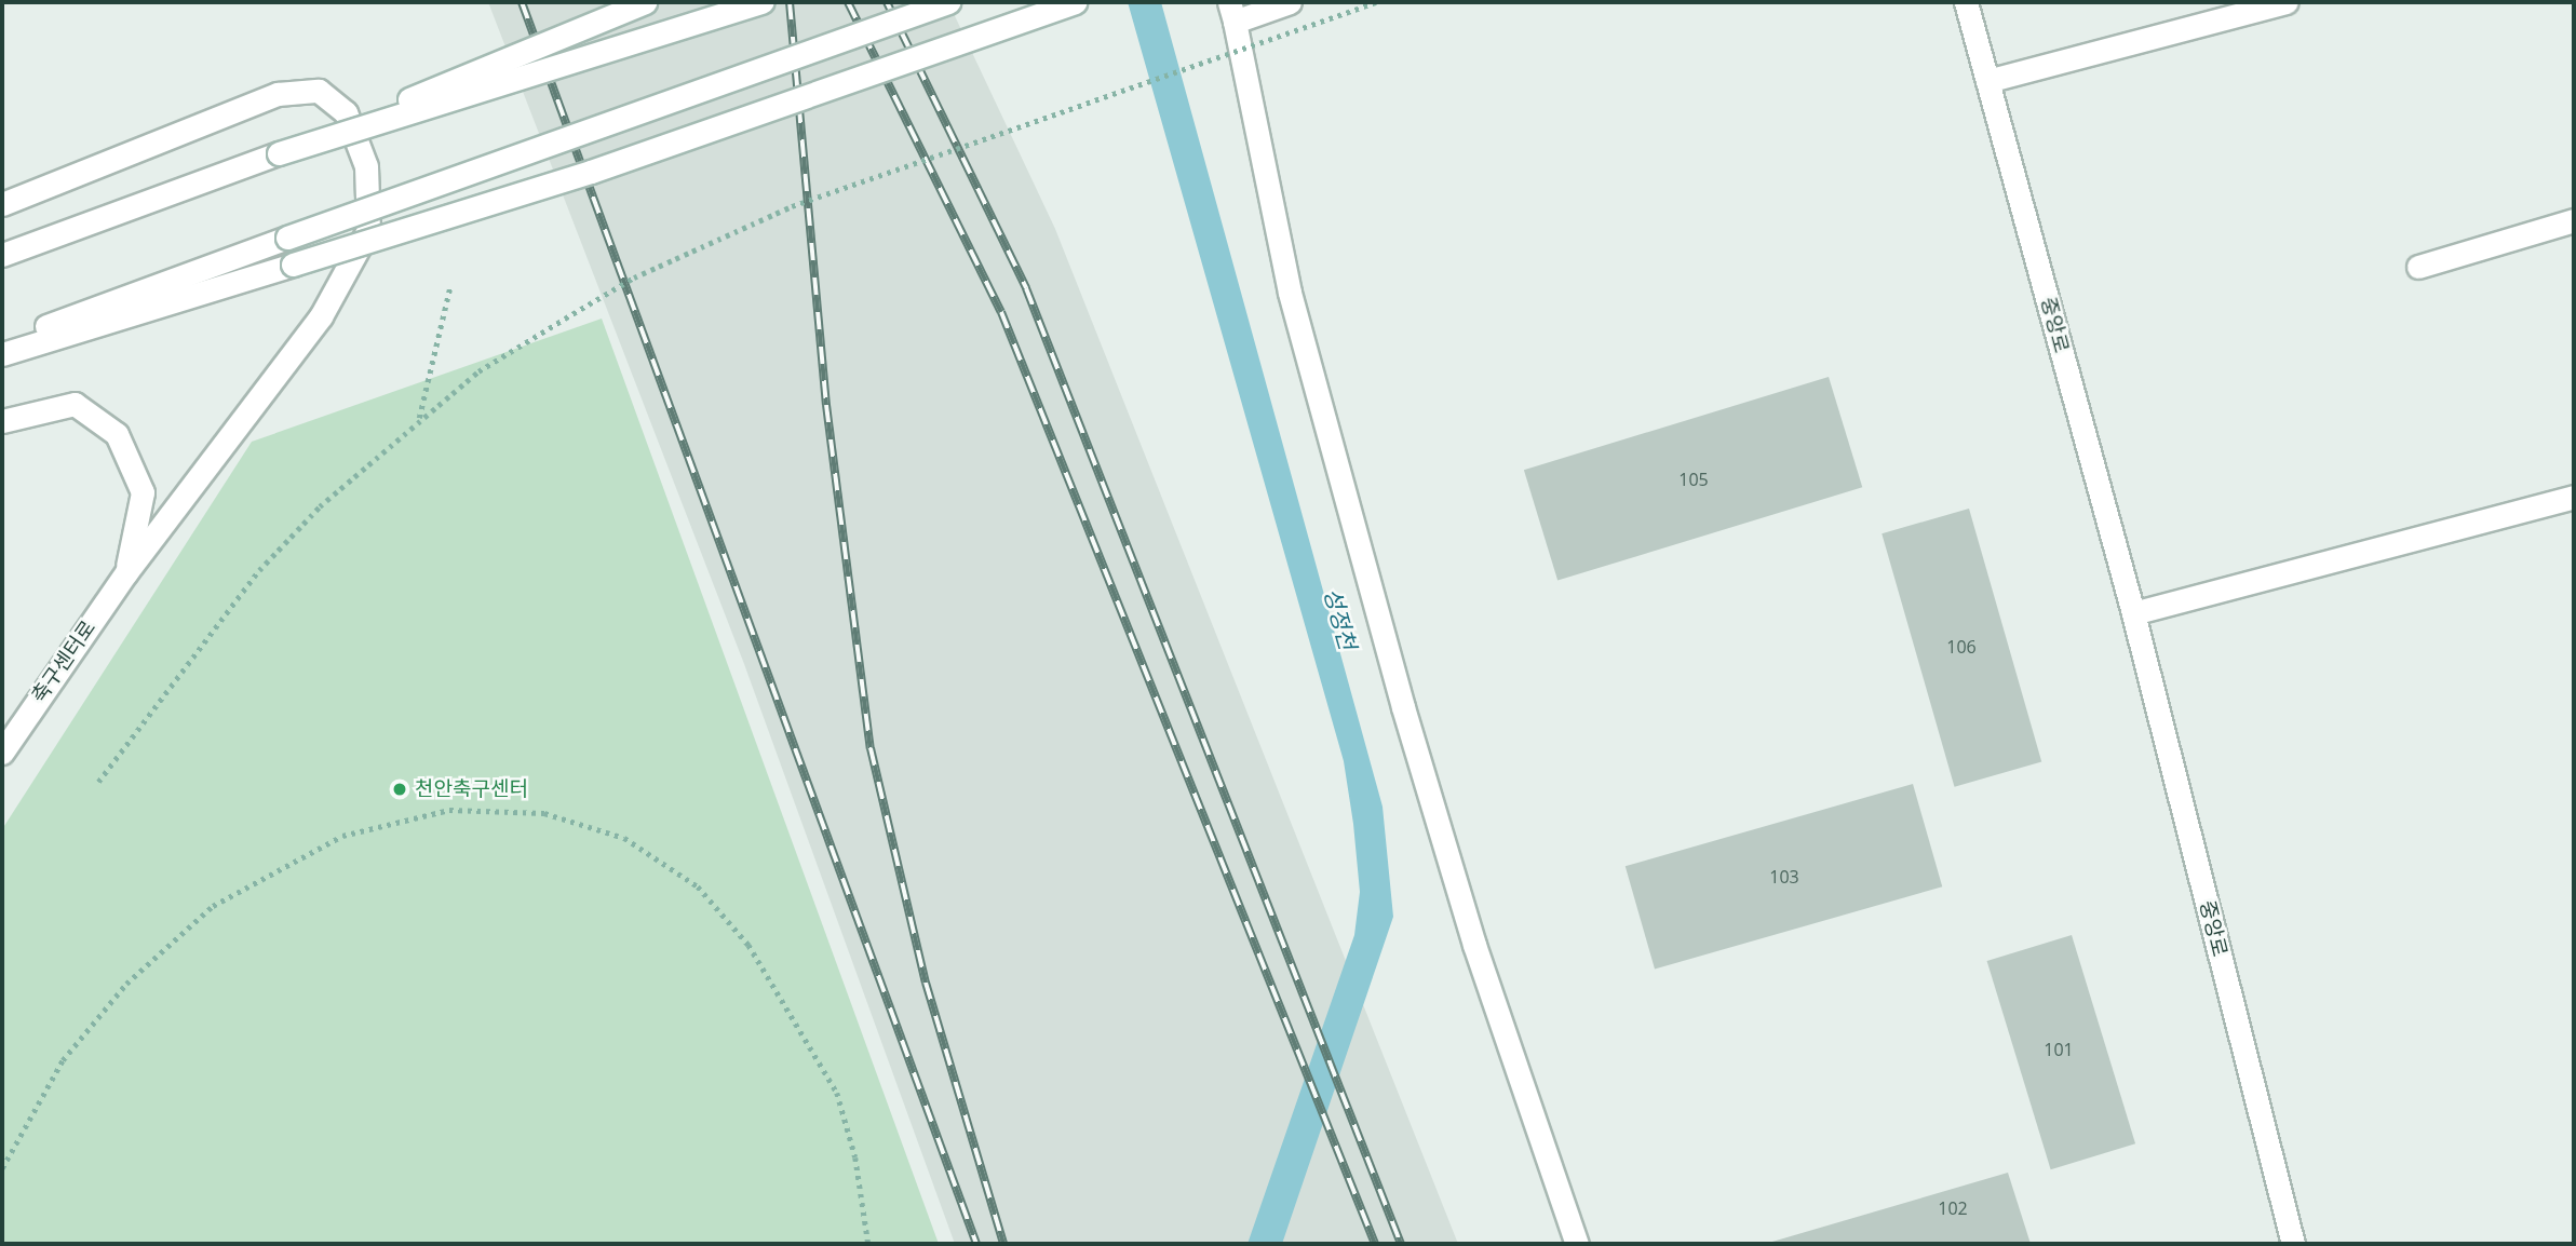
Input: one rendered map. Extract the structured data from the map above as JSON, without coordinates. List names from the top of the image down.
{
  "streets": {
    "street": ["중앙로", "축구센터로"]
  },
  "water": ["성정천"],
  "places": ["천안축구센터"],
  "house_numbers": [
    "105",
    "106",
    "103",
    "101",
    "102"
  ]
}
